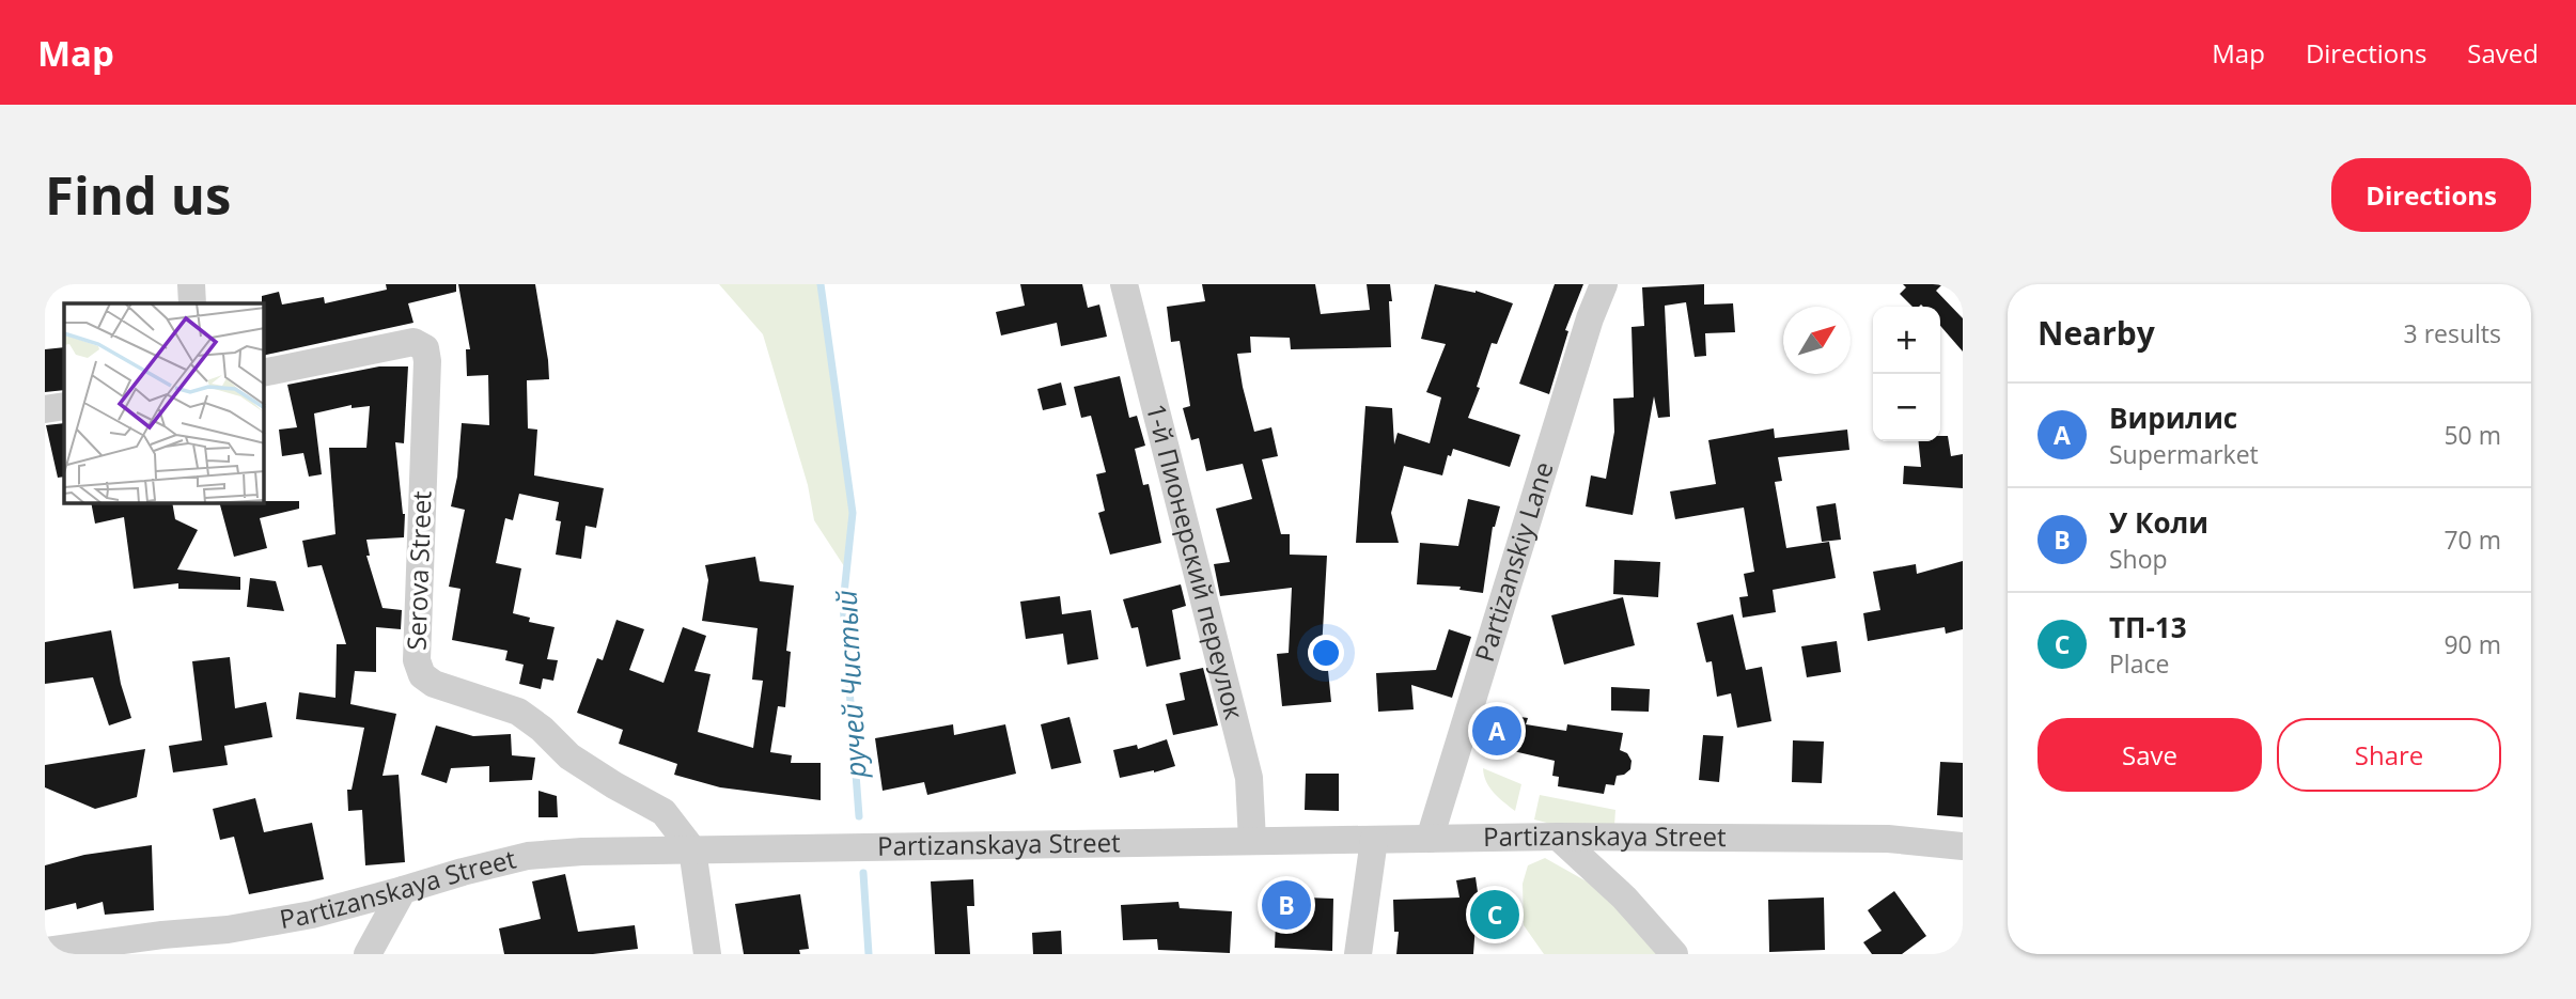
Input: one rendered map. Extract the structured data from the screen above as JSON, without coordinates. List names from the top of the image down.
{
  "streets": {
    "street": [
      "Partizanskiy Lane",
      "1-й Пионерский переулок",
      "Serova Street",
      "Partizanskaya Street"
    ]
  },
  "crossings": [
    ["Partizanskiy Lane", "Partizanskaya Street"],
    ["1-й Пионерский переулок", "Partizanskaya Street"],
    ["Serova Street", "Partizanskaya Street"]
  ],
  "water": ["ручей Чистый"],
  "north": "top right",
  "page": {
    "header": "Map",
    "nav": ["Map", "Directions", "Saved"],
    "buttons": [
      "Directions",
      ["Save", "Share"]
    ],
    "title": "Find us",
    "heading": ["Nearby", "3 results"],
    "map_buttons": ["+", "−"],
    "list": [
      {
        "mark": "A",
        "name": "Вирилис",
        "note": "Supermarket",
        "value": "50 m"
      },
      {
        "mark": "B",
        "name": "У Коли",
        "note": "Shop",
        "value": "70 m"
      },
      {
        "mark": "C",
        "name": "ТП-13",
        "note": "Place",
        "value": "90 m"
      }
    ],
    "pins": ["A", "B", "C"]
  }
}
